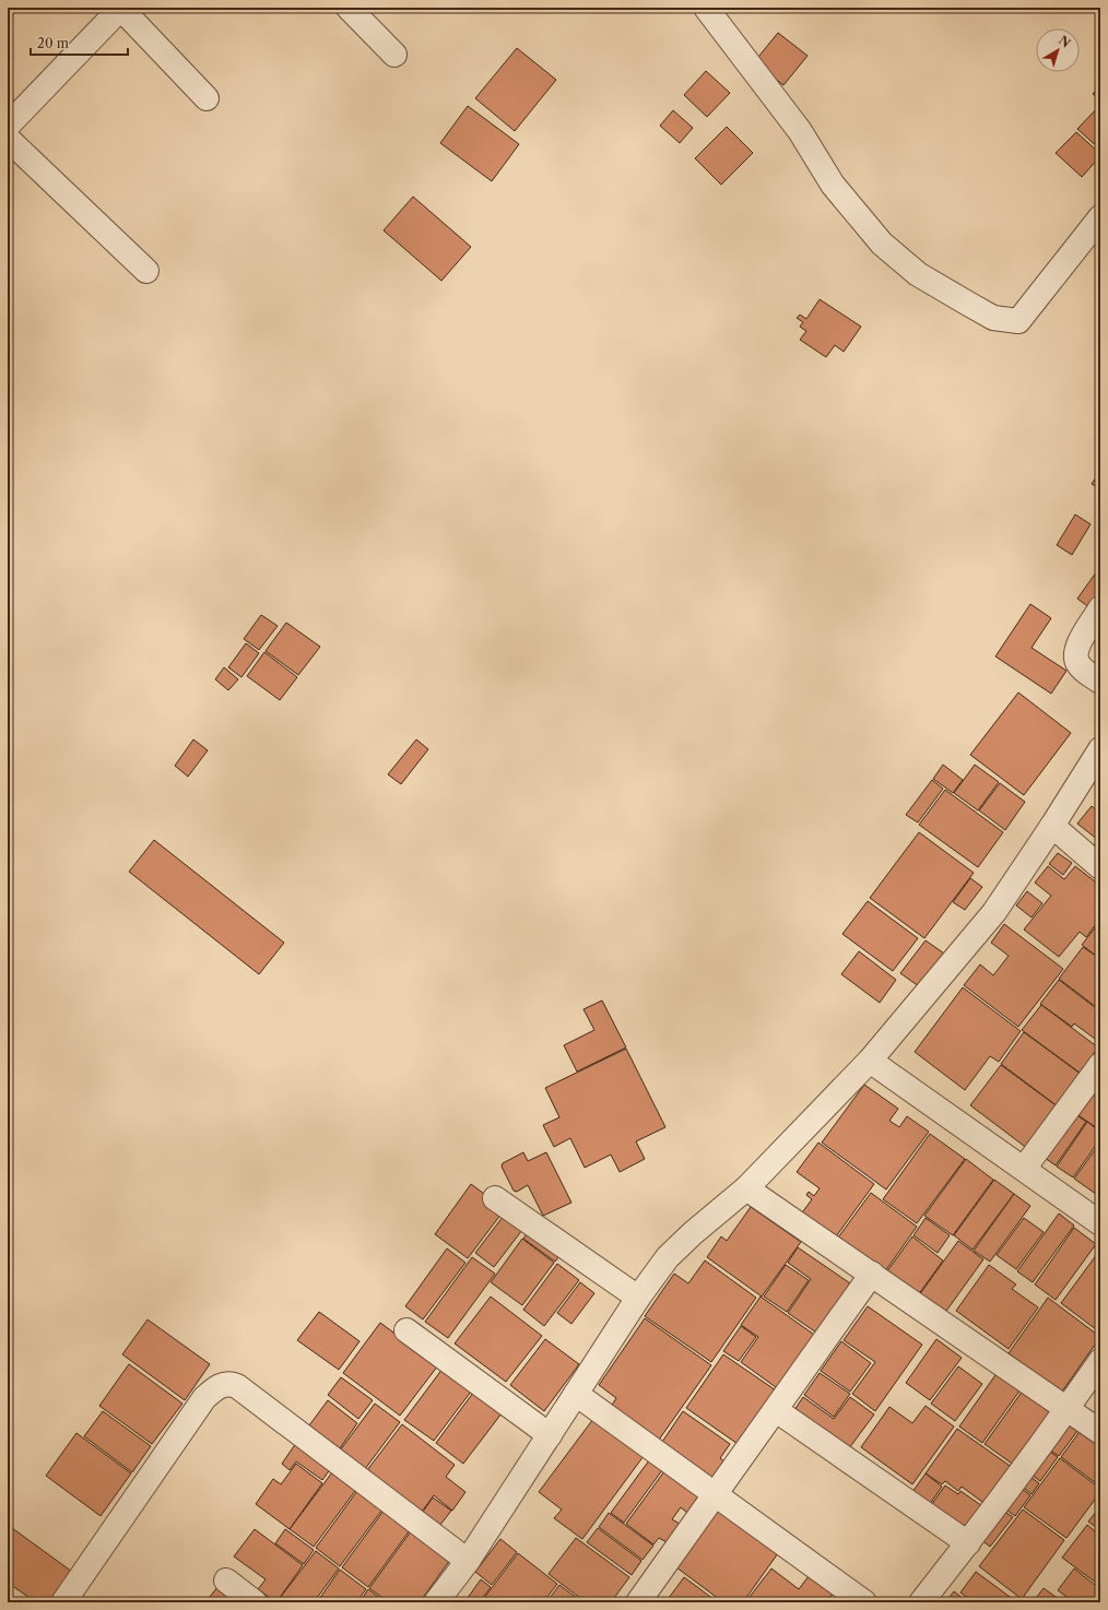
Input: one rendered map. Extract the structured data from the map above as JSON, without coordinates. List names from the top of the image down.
{
  "scale_bar": "20 m",
  "north": "top right"
}
